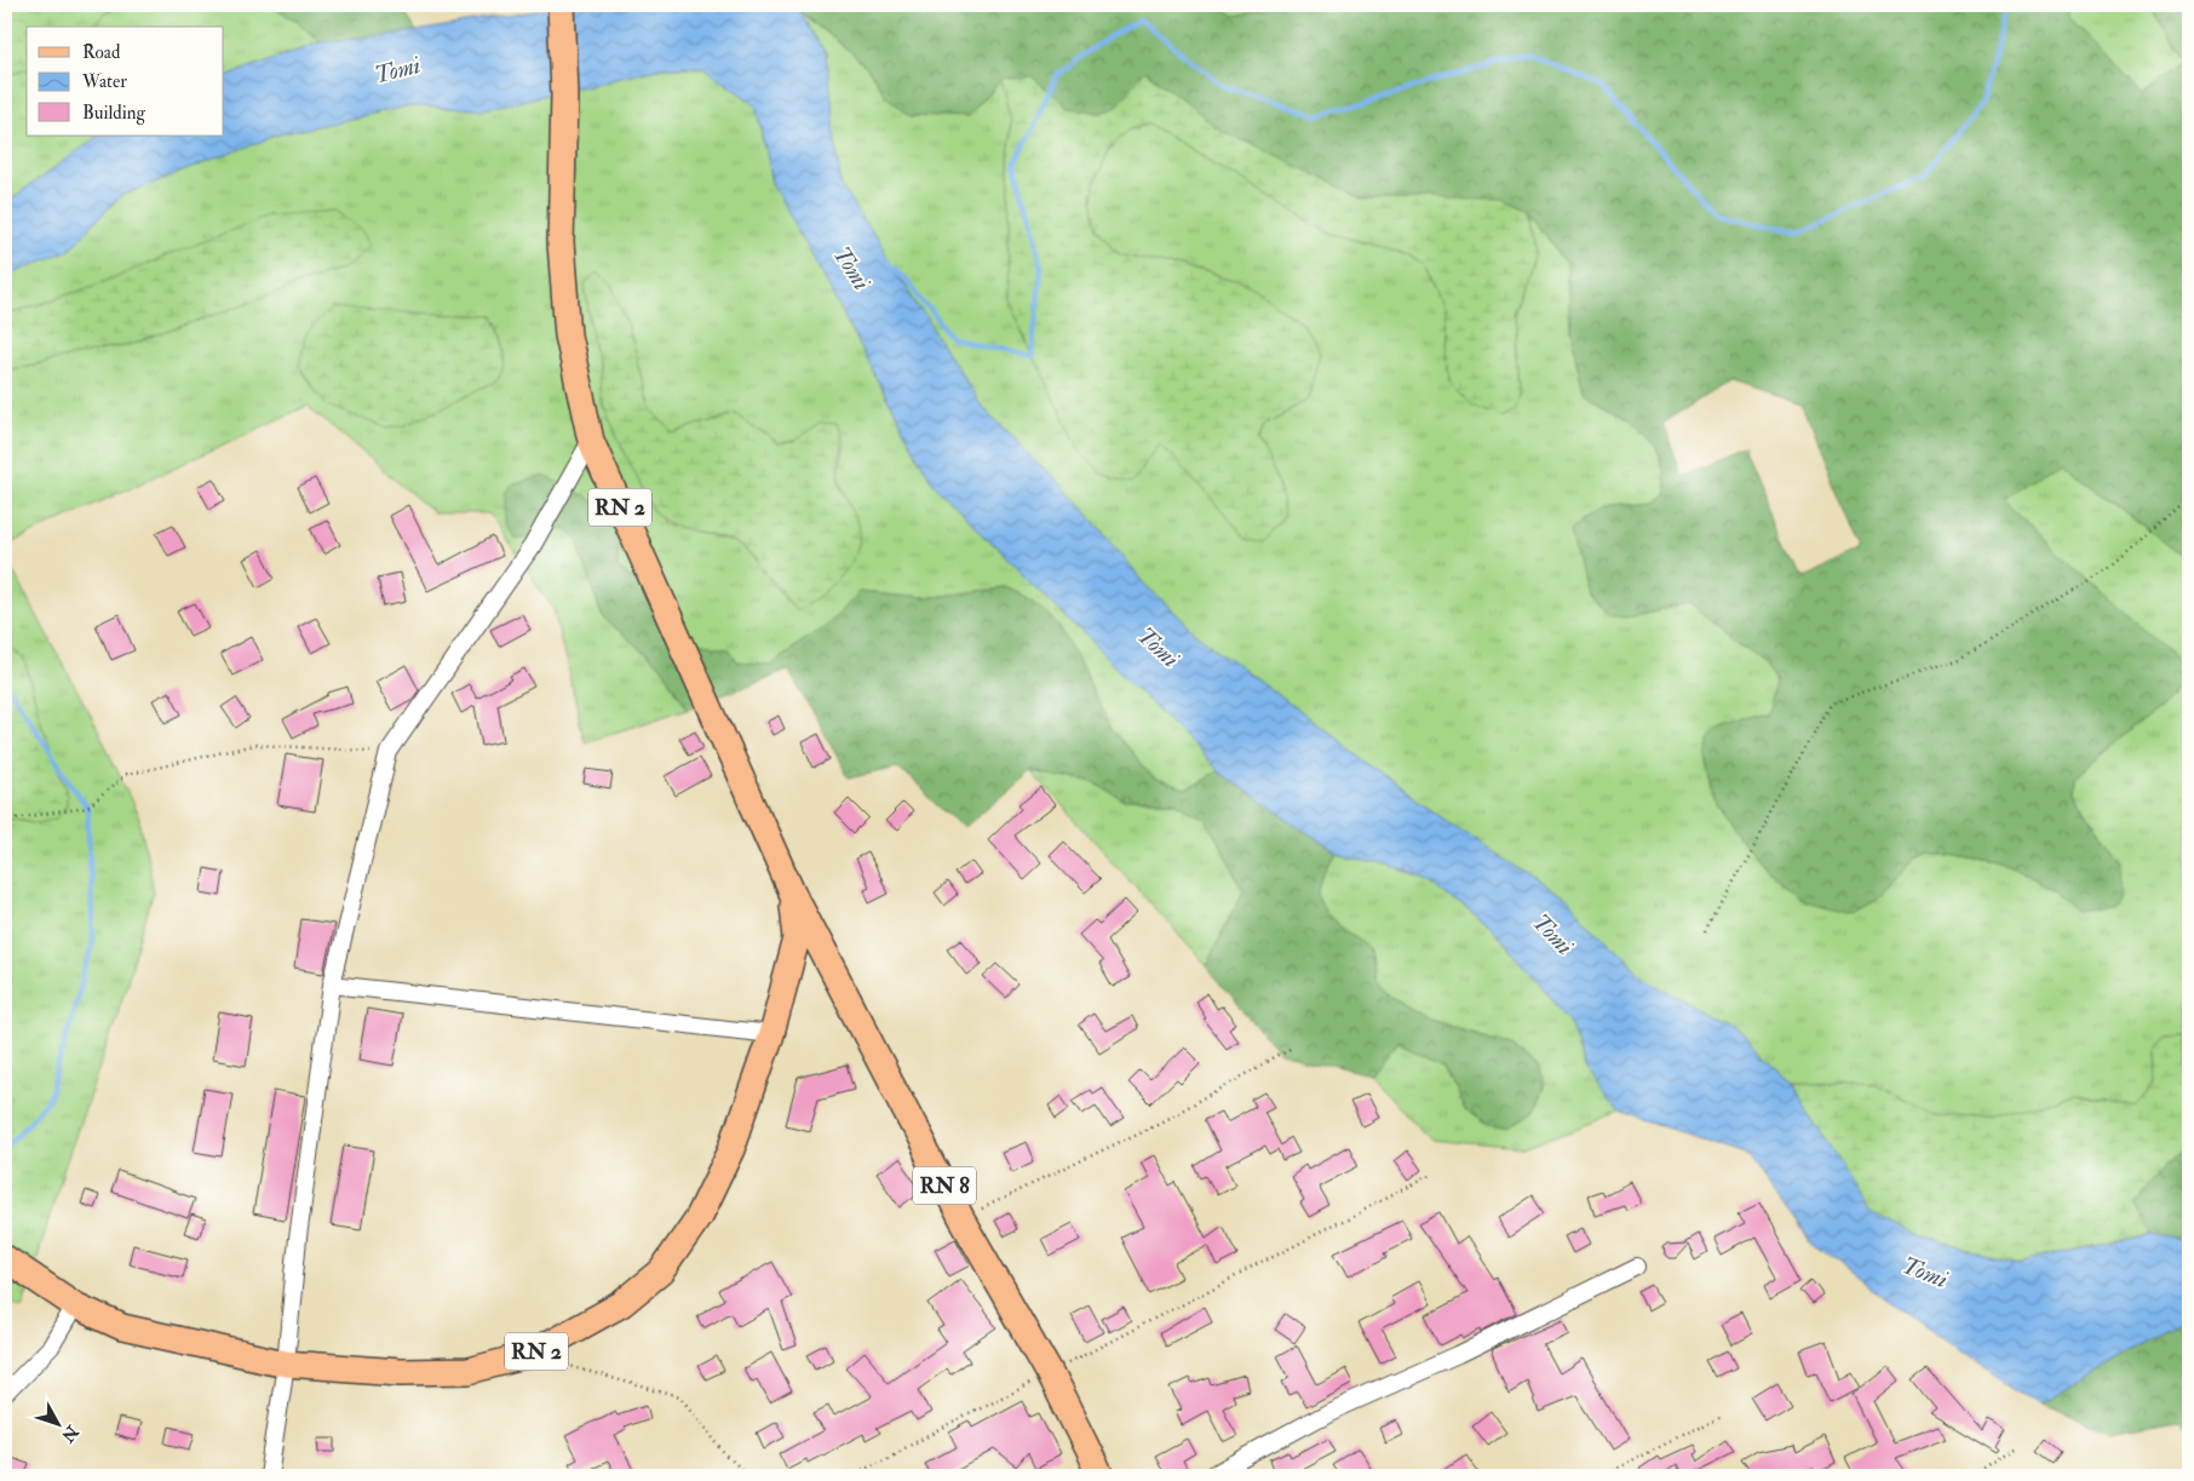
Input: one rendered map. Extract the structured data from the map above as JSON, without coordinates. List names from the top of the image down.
{
  "streets": {
    "main road": ["RN 2", "RN 8"]
  },
  "crossings": [
    ["RN 2", "RN 8"]
  ],
  "water": ["Tomi"],
  "legend": ["Road", "Water", "Building"],
  "north": "bottom right"
}
